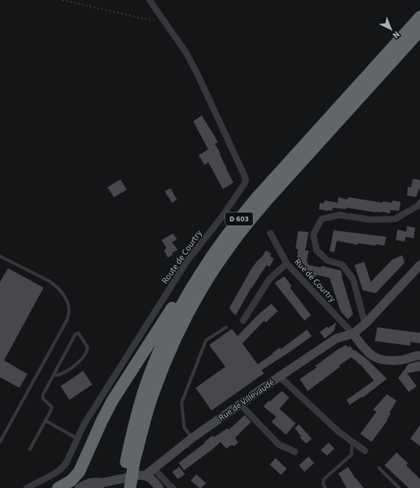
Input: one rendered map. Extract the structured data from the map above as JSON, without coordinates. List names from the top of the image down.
{
  "streets": {
    "highway": ["D 603"],
    "street": ["Route de Courtry", "Rue de Courtry", "Rue de Villevaudé"]
  },
  "crossings": [
    ["Rue de Courtry", "Rue de Villevaudé"]
  ],
  "north": "bottom right"
}
